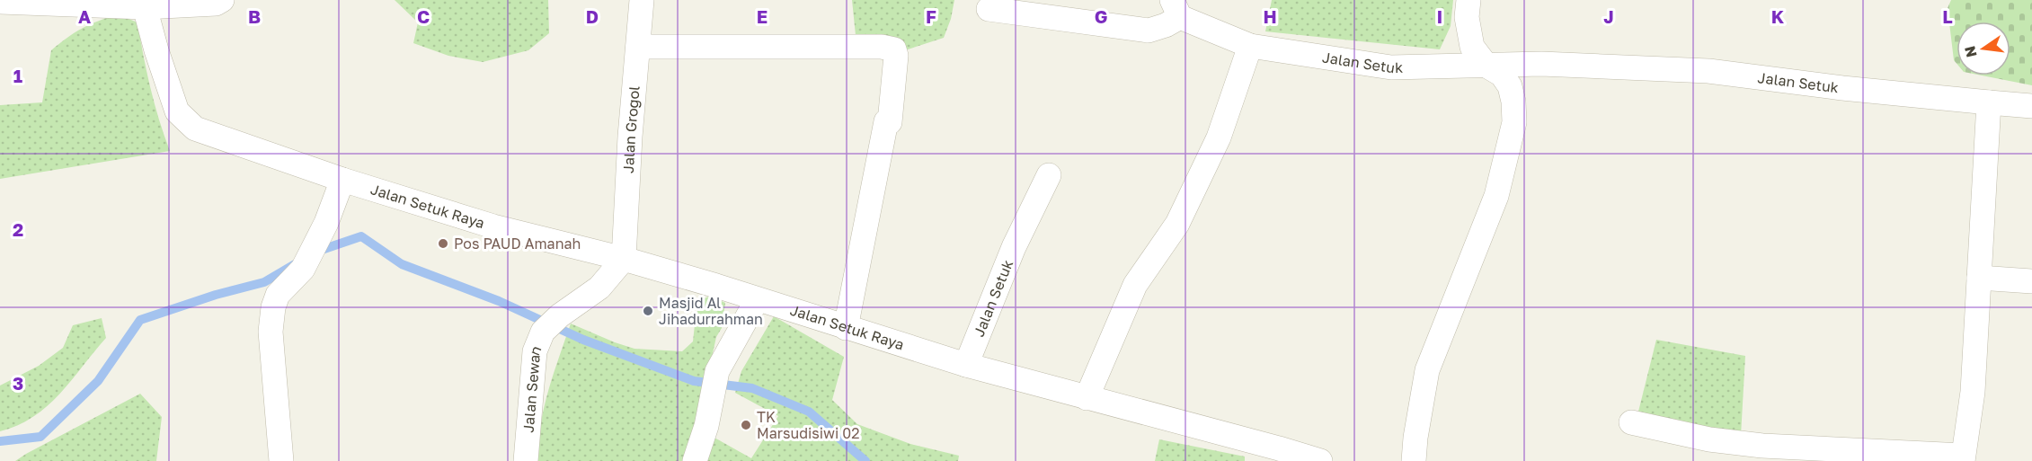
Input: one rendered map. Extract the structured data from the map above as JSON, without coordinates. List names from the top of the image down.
{
  "streets": {
    "street": [
      "Jalan Setuk",
      "Jalan Grogol",
      "Jalan Setuk Raya",
      "Jalan Sewan"
    ]
  },
  "crossings": [
    ["Jalan Setuk", "Jalan Setuk Raya"],
    ["Jalan Grogol", "Jalan Setuk Raya"],
    ["Jalan Grogol", "Jalan Sewan"],
    ["Jalan Setuk Raya", "Jalan Sewan"]
  ],
  "places": ["Pos PAUD Amanah", "Masjid Al Jihadurrahman", "TK Marsudisiwi 02"],
  "north": "left",
  "grid": {
    "columns": [
      "A",
      "B",
      "C",
      "D",
      "E",
      "F",
      "G",
      "H",
      "I",
      "J",
      "K",
      "L"
    ],
    "rows": ["1", "2", "3"]
  }
}
